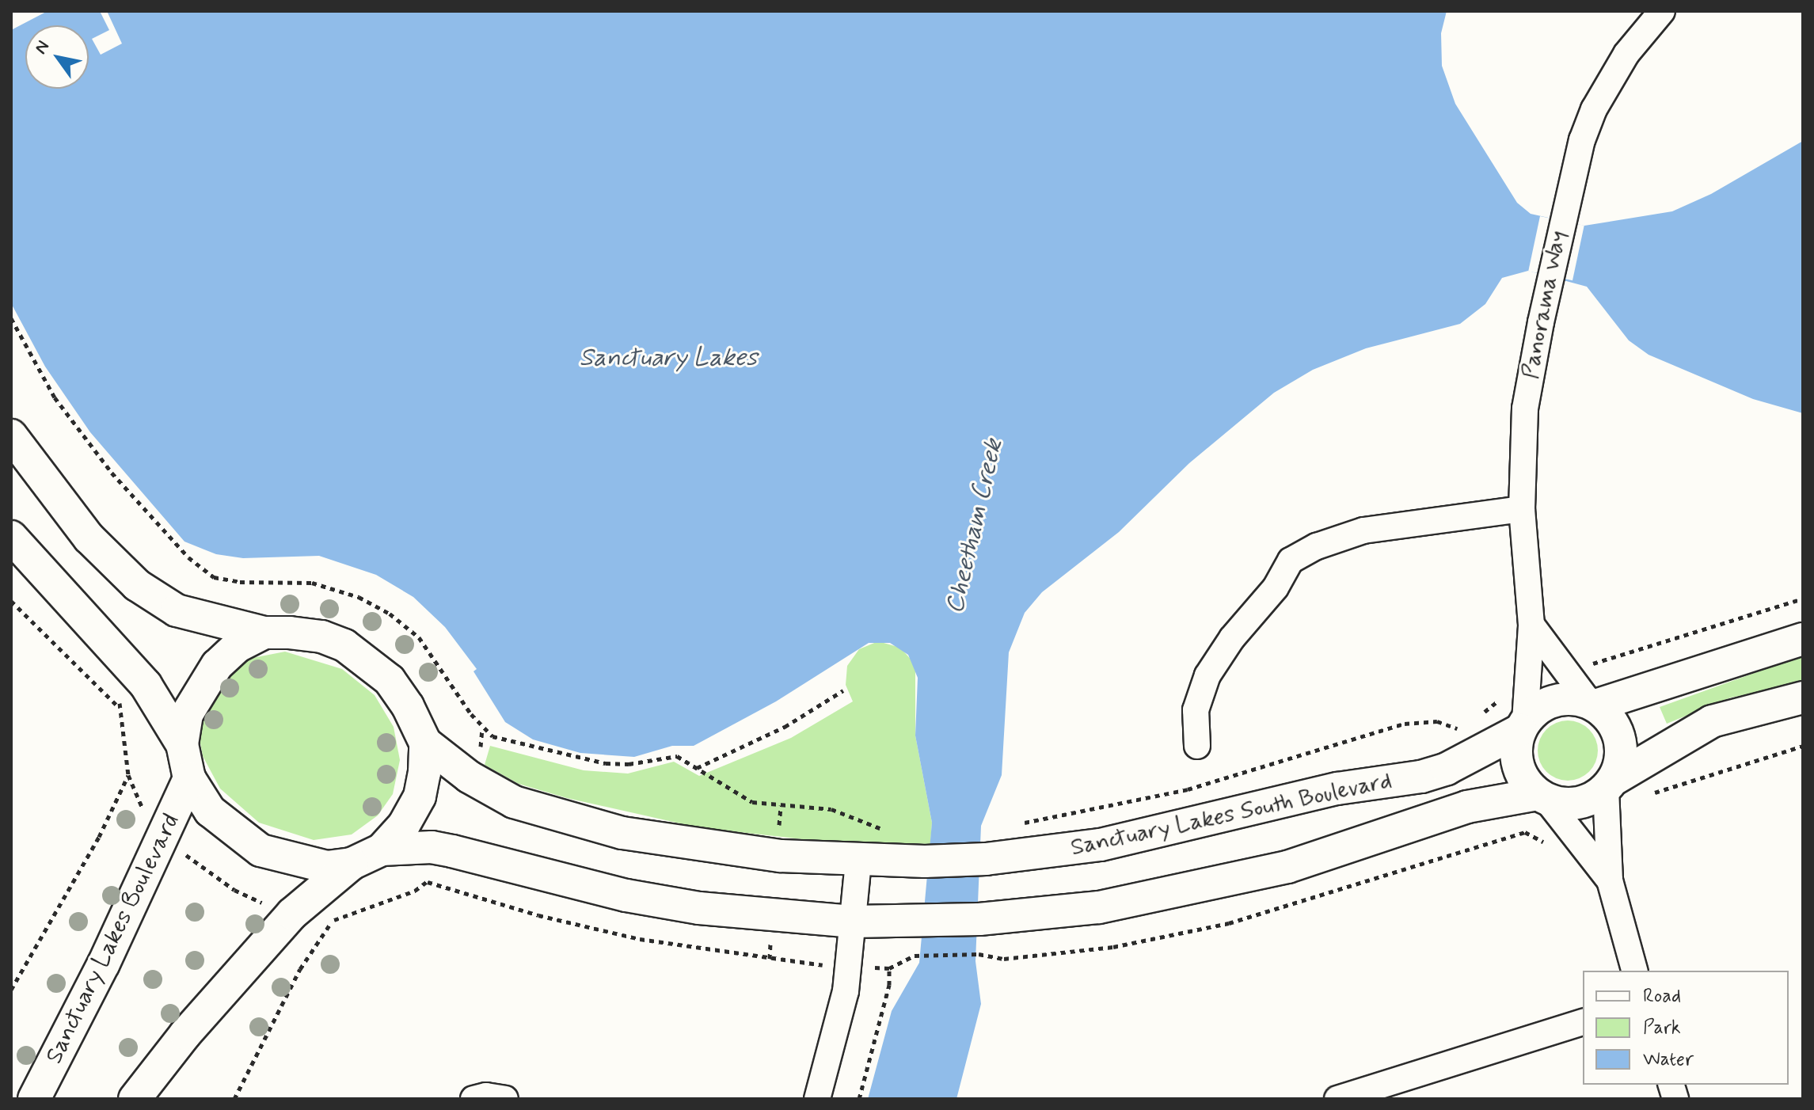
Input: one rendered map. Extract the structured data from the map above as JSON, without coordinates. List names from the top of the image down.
{
  "streets": {
    "street": ["Panorama Way", "Sanctuary Lakes South Boulevard", "Sanctuary Lakes Boulevard"]
  },
  "crossings": [
    ["Panorama Way", "Sanctuary Lakes South Boulevard"]
  ],
  "water": ["Sanctuary Lakes", "Cheetham Creek"],
  "legend": ["Road", "Park", "Water"],
  "north": "top left"
}
